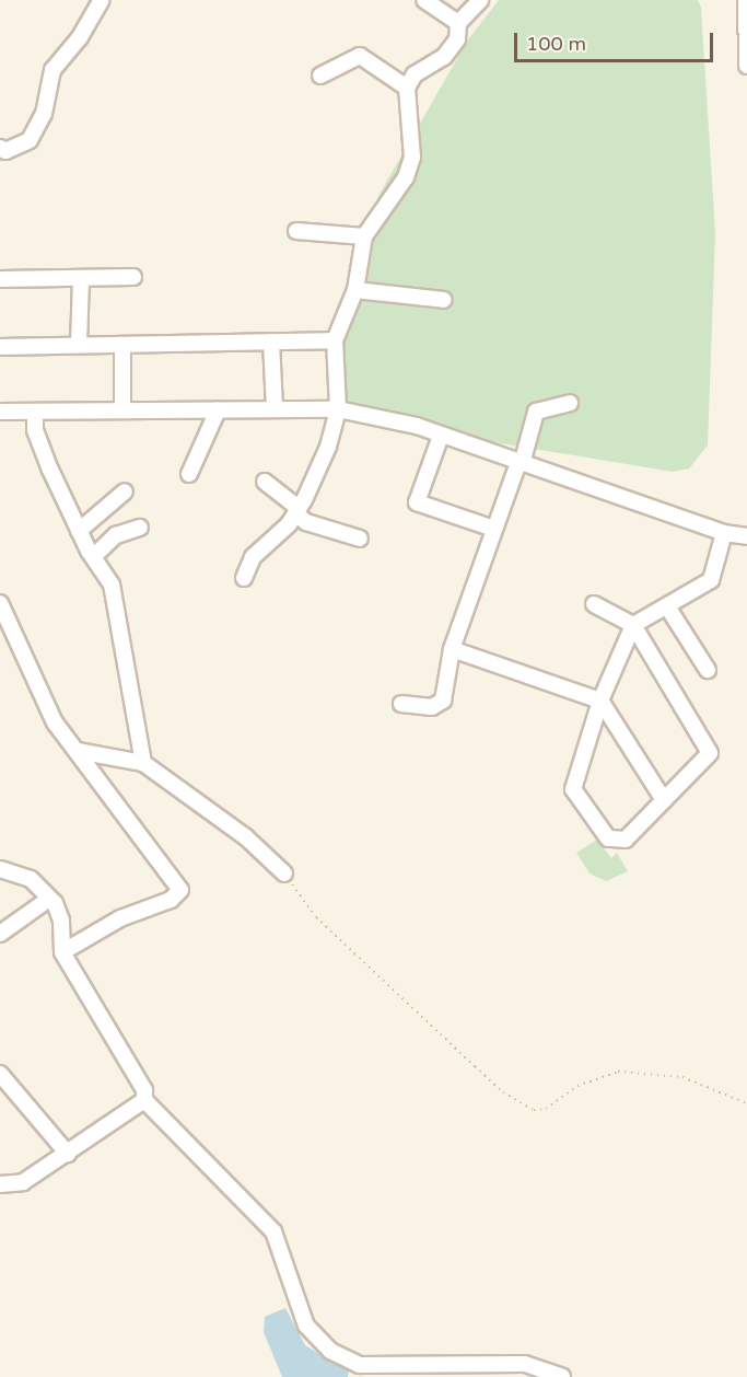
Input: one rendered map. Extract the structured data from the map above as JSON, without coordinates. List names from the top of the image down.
{
  "scale_bar": "100 m"
}
